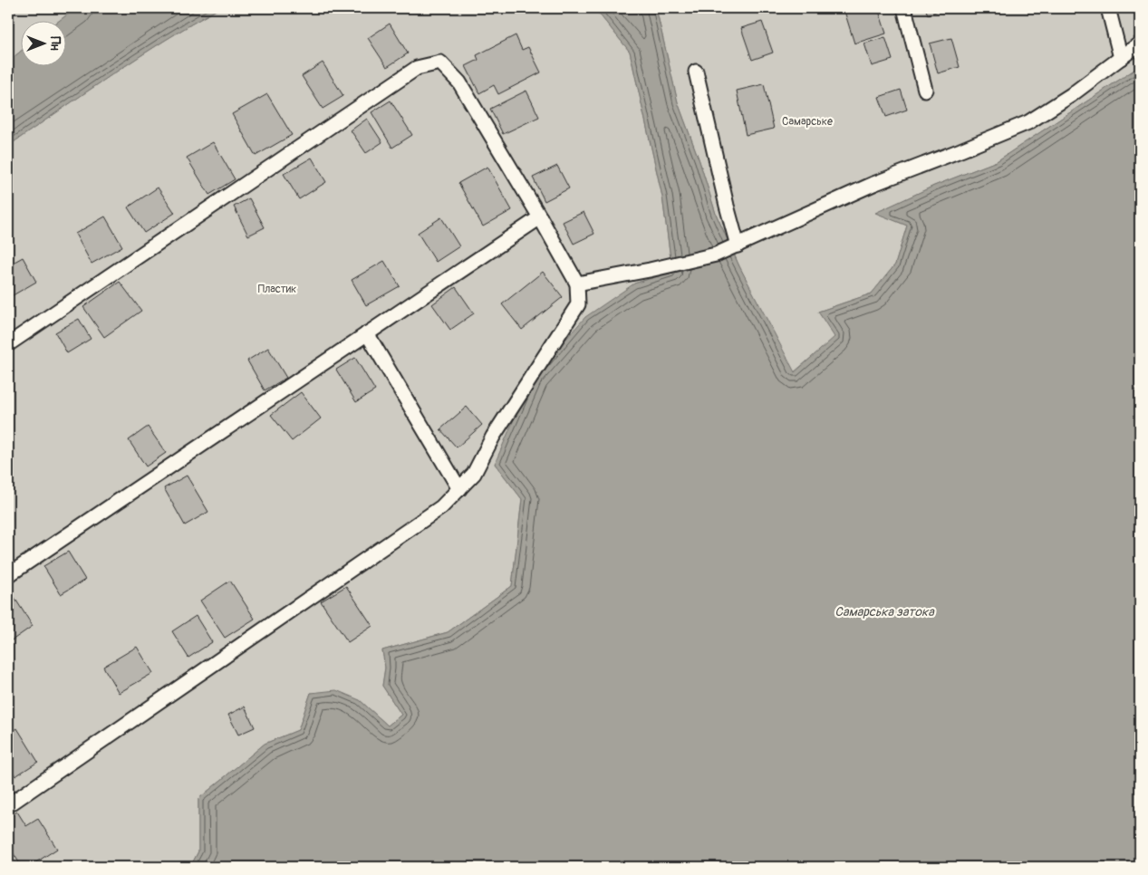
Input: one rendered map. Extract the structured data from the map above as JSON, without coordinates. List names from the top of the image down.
{
  "water": ["Самарська затока"],
  "parks": ["Самарське", "Пластик"],
  "north": "right"
}
